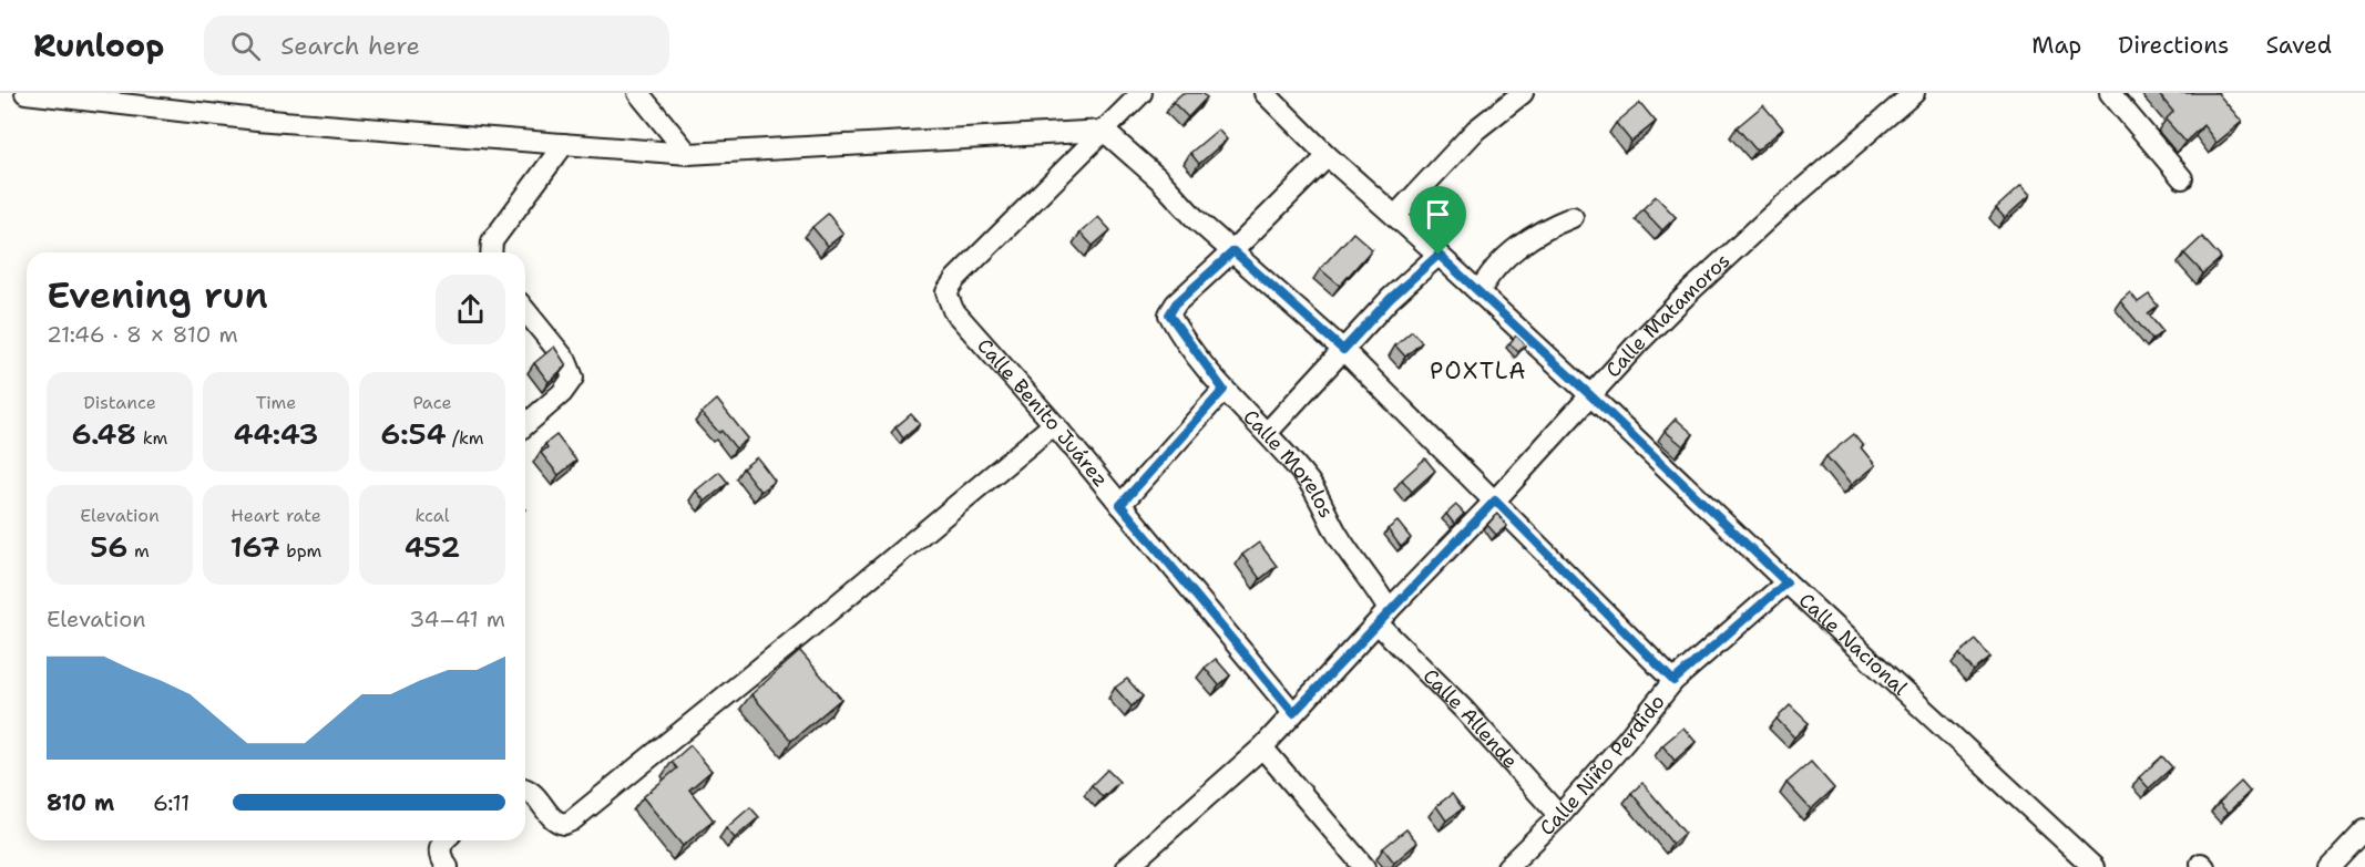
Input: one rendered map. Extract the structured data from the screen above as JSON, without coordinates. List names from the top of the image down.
{
  "streets": {
    "street": [
      "Calle Matamoros",
      "Calle Benito Juárez",
      "Calle Morelos",
      "Calle Nacional",
      "Calle Allende",
      "Calle Niño Perdido"
    ]
  },
  "crossings": [
    ["Calle Matamoros", "Calle Benito Juárez"],
    ["Calle Matamoros", "Calle Morelos"],
    ["Calle Matamoros", "Calle Nacional"],
    ["Calle Matamoros", "Calle Allende"],
    ["Calle Morelos", "Calle Nacional"],
    ["Calle Morelos", "Calle Allende"],
    ["Calle Nacional", "Calle Niño Perdido"],
    ["Calle Allende", "Calle Niño Perdido"]
  ],
  "districts": ["POXTLA"],
  "page": {
    "header": "Runloop",
    "search": "Search here",
    "nav": ["Map", "Directions", "Saved"],
    "heading": ["Evening run", "21:46 · 8 × 810 m"],
    "stats": [
      ["Distance", "6.48 km"],
      ["Time", "44:43"],
      ["Pace", "6:54 /km"],
      ["Elevation", "56 m"],
      ["Heart rate", "167 bpm"],
      ["kcal", "452"]
    ],
    "chart": ["Elevation", "34–41 m"],
    "list": [
      {
        "name": "810 m",
        "note": "6:11"
      }
    ]
  }
}
